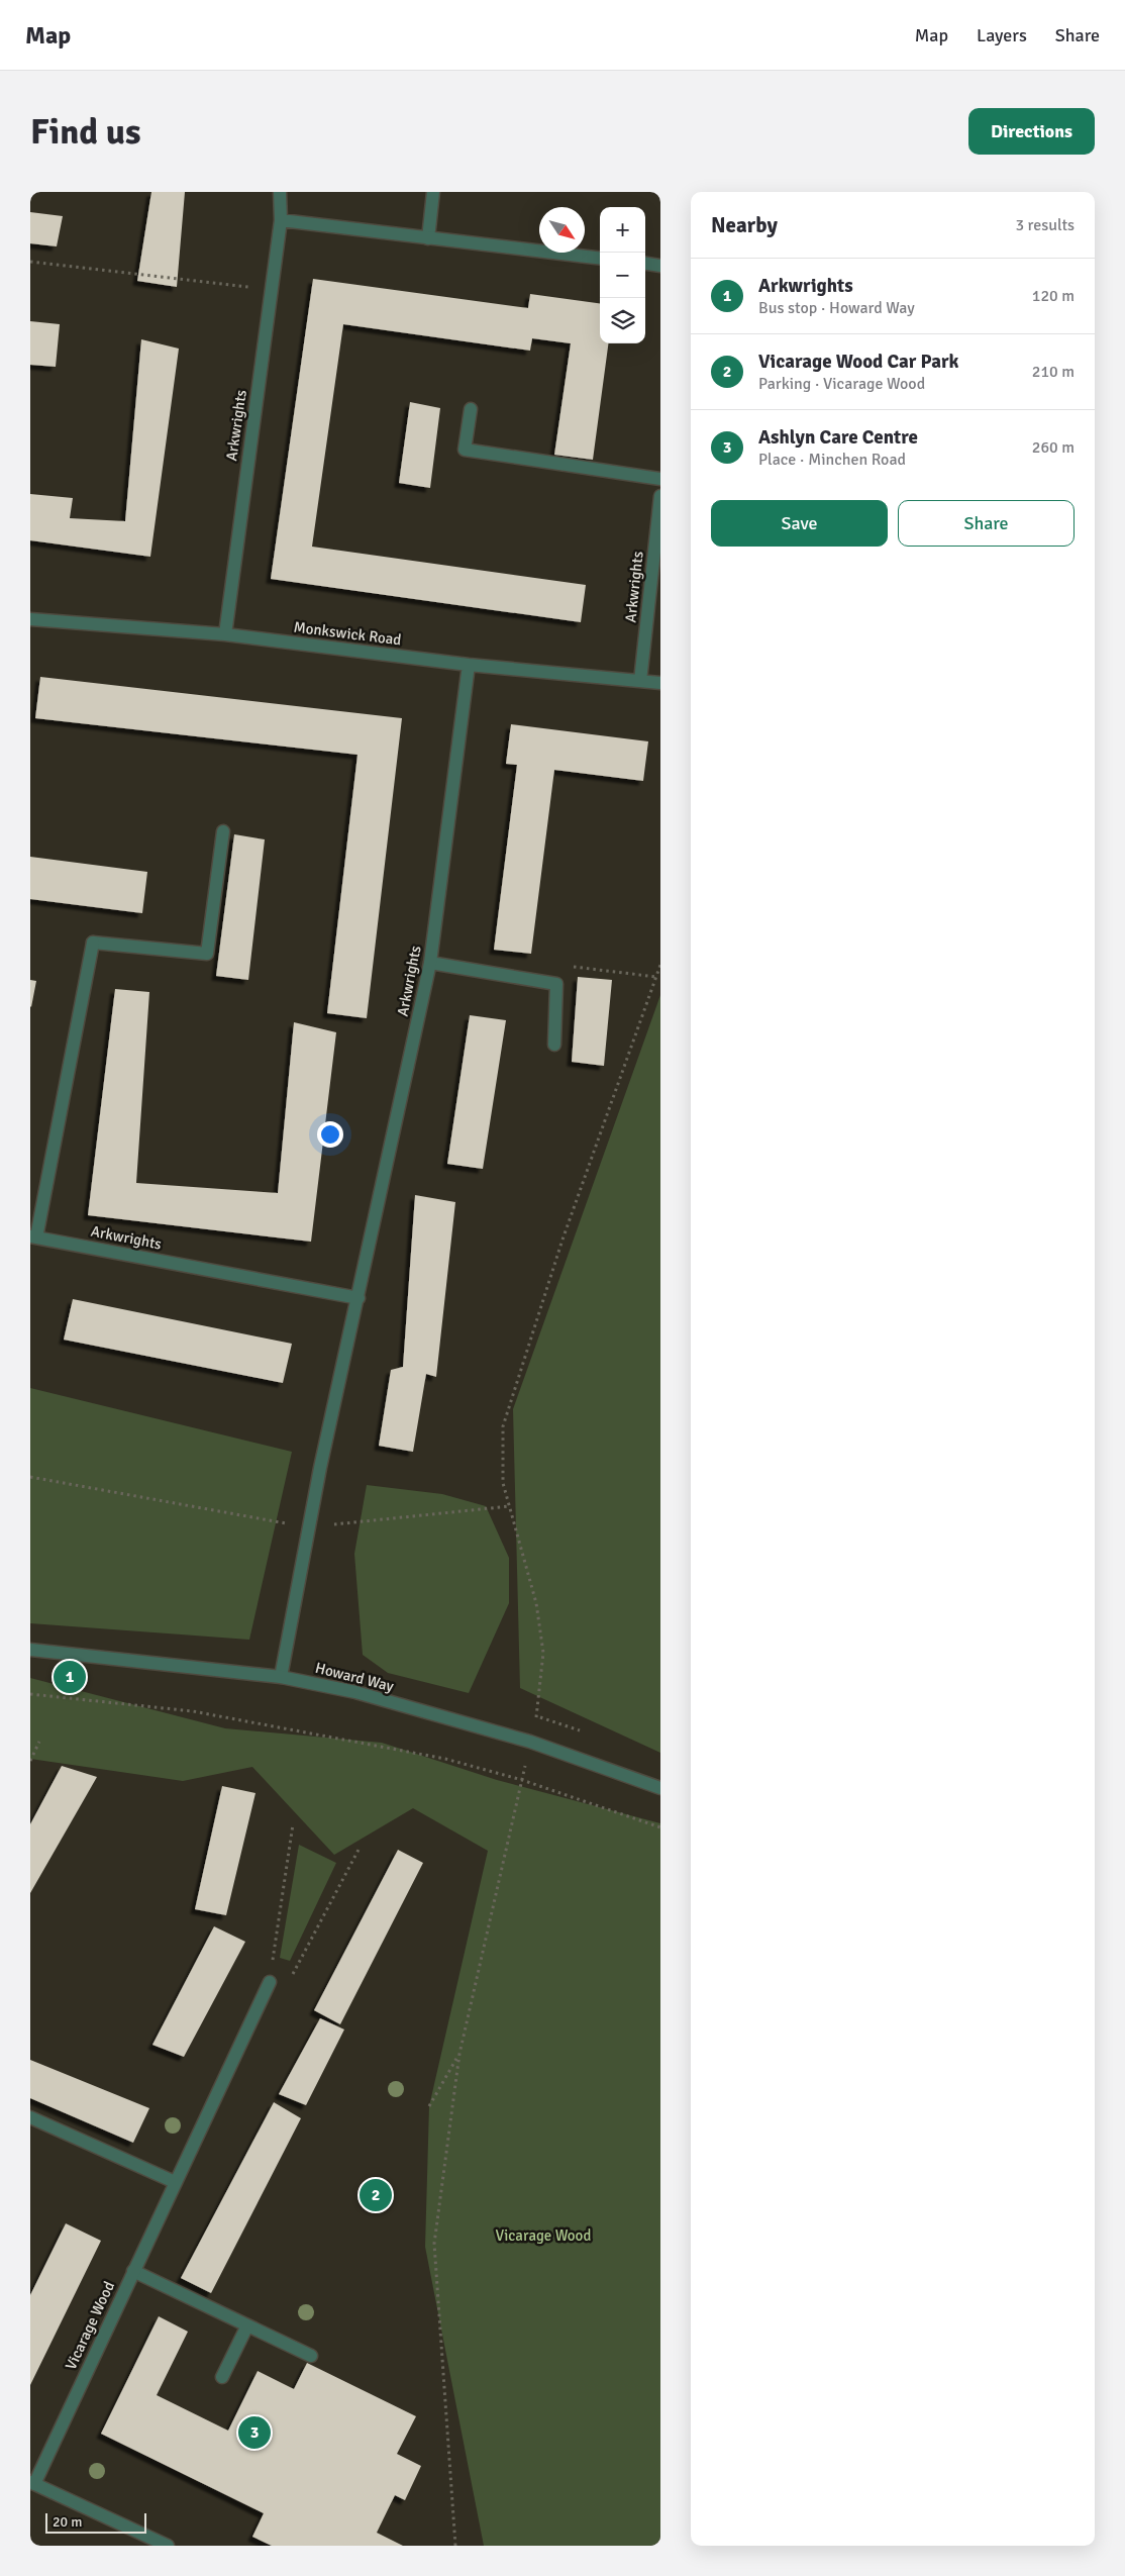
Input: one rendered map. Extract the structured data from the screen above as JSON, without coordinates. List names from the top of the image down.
{
  "streets": {
    "street": [
      "Arkwrights",
      "Monkswick Road",
      "Howard Way",
      "Vicarage Wood"
    ]
  },
  "crossings": [
    ["Arkwrights", "Monkswick Road"],
    ["Arkwrights", "Howard Way"]
  ],
  "parks": ["Vicarage Wood"],
  "scale_bar": "20 m",
  "north": "bottom right",
  "page": {
    "header": "Map",
    "nav": ["Map", "Layers", "Share"],
    "buttons": [
      "Directions",
      ["Save", "Share"]
    ],
    "title": "Find us",
    "heading": ["Nearby", "3 results"],
    "map_buttons": ["+", "−"],
    "list": [
      {
        "mark": "1",
        "name": "Arkwrights",
        "note": "Bus stop · Howard Way",
        "value": "120 m"
      },
      {
        "mark": "2",
        "name": "Vicarage Wood Car Park",
        "note": "Parking · Vicarage Wood",
        "value": "210 m"
      },
      {
        "mark": "3",
        "name": "Ashlyn Care Centre",
        "note": "Place · Minchen Road",
        "value": "260 m"
      }
    ],
    "pins": ["1", "2", "3"],
    "scale": "20 m"
  }
}
